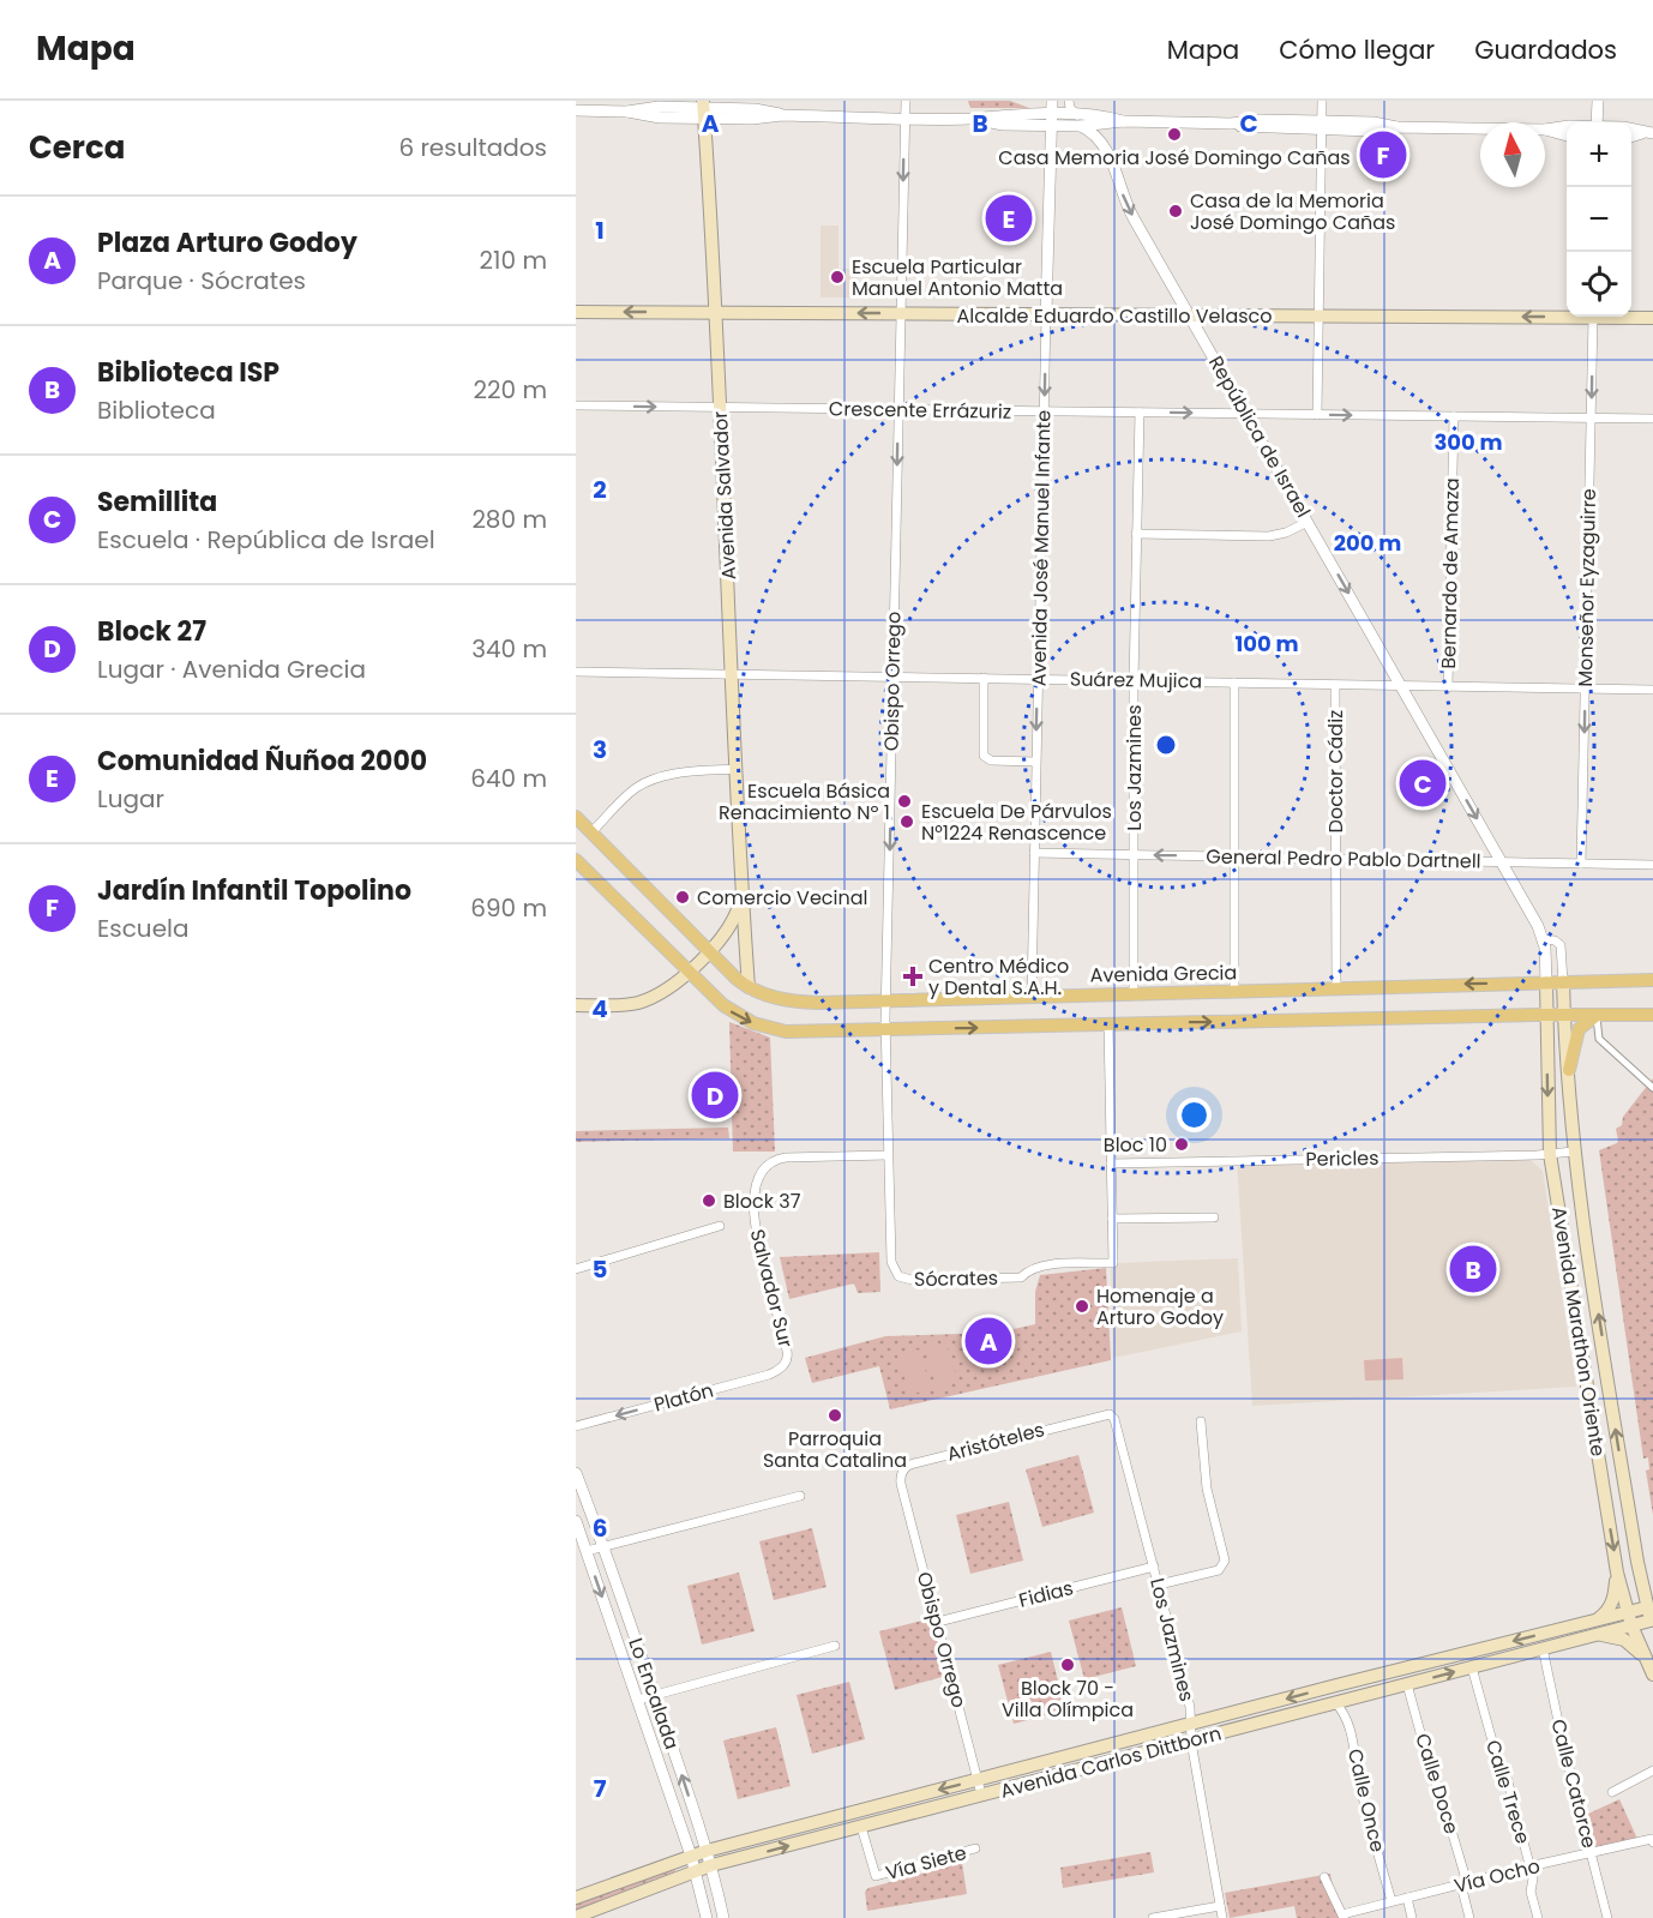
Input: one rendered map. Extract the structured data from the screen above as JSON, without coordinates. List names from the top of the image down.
{
  "streets": {
    "main road": [
      "Alcalde Eduardo Castillo Velasco",
      "Avenida Salvador",
      "Avenida Grecia",
      "Avenida Marathon Oriente",
      "Avenida Carlos Dittborn"
    ],
    "street": [
      "Crescente Errázuriz",
      "República de Israel",
      "Avenida José Manuel Infante",
      "Bernardo de Amaza",
      "Monseñor Eyzaguirre",
      "Suárez Mujica",
      "Obispo Orrego",
      "Los Jazmines",
      "Doctor Cádiz",
      "General Pedro Pablo Dartnell",
      "Pericles",
      "Sócrates",
      "Salvador Sur",
      "Platón",
      "Aristóteles",
      "Fidias",
      "Lo Encalada",
      "Calle Doce",
      "Calle Catorce",
      "Calle Trece",
      "Calle Once",
      "Vía Siete",
      "Vía Ocho"
    ]
  },
  "crossings": [
    ["Alcalde Eduardo Castillo Velasco", "República de Israel"],
    ["Alcalde Eduardo Castillo Velasco", "Avenida Salvador"],
    ["Alcalde Eduardo Castillo Velasco", "Avenida José Manuel Infante"],
    ["Alcalde Eduardo Castillo Velasco", "Obispo Orrego"],
    ["Crescente Errázuriz", "República de Israel"],
    ["Crescente Errázuriz", "Avenida Salvador"],
    ["Crescente Errázuriz", "Avenida José Manuel Infante"],
    ["Crescente Errázuriz", "Bernardo de Amaza"],
    ["Crescente Errázuriz", "Monseñor Eyzaguirre"],
    ["Crescente Errázuriz", "Obispo Orrego"],
    ["Crescente Errázuriz", "Los Jazmines"],
    ["República de Israel", "Suárez Mujica"],
    ["República de Israel", "General Pedro Pablo Dartnell"],
    ["República de Israel", "Avenida Grecia"],
    ["República de Israel", "Avenida Marathon Oriente"],
    ["Avenida Salvador", "Suárez Mujica"],
    ["Avenida Salvador", "Avenida Grecia"],
    ["Avenida José Manuel Infante", "Suárez Mujica"],
    ["Avenida José Manuel Infante", "General Pedro Pablo Dartnell"],
    ["Avenida José Manuel Infante", "Avenida Grecia"],
    ["Bernardo de Amaza", "Suárez Mujica"],
    ["Monseñor Eyzaguirre", "Suárez Mujica"],
    ["Monseñor Eyzaguirre", "General Pedro Pablo Dartnell"],
    ["Suárez Mujica", "Obispo Orrego"],
    ["Suárez Mujica", "Los Jazmines"],
    ["Suárez Mujica", "Doctor Cádiz"],
    ["Obispo Orrego", "Avenida Grecia"],
    ["Obispo Orrego", "Sócrates"],
    ["Obispo Orrego", "Salvador Sur"],
    ["Obispo Orrego", "Aristóteles"],
    ["Obispo Orrego", "Fidias"],
    ["Obispo Orrego", "Avenida Carlos Dittborn"],
    ["Los Jazmines", "General Pedro Pablo Dartnell"],
    ["Los Jazmines", "Avenida Grecia"],
    ["Los Jazmines", "Aristóteles"],
    ["Los Jazmines", "Fidias"],
    ["Los Jazmines", "Avenida Carlos Dittborn"],
    ["Doctor Cádiz", "General Pedro Pablo Dartnell"],
    ["Doctor Cádiz", "Avenida Grecia"],
    ["Avenida Grecia", "Avenida Marathon Oriente"],
    ["Pericles", "Avenida Marathon Oriente"],
    ["Salvador Sur", "Platón"],
    ["Avenida Marathon Oriente", "Avenida Carlos Dittborn"],
    ["Lo Encalada", "Avenida Carlos Dittborn"],
    ["Avenida Carlos Dittborn", "Calle Doce"],
    ["Avenida Carlos Dittborn", "Calle Catorce"],
    ["Avenida Carlos Dittborn", "Calle Trece"],
    ["Avenida Carlos Dittborn", "Calle Once"],
    ["Avenida Carlos Dittborn", "Vía Siete"],
    ["Calle Doce", "Vía Ocho"],
    ["Calle Catorce", "Vía Ocho"],
    ["Calle Trece", "Vía Ocho"],
    ["Calle Once", "Vía Ocho"]
  ],
  "one_way": [
    "Alcalde Eduardo Castillo Velasco",
    "Crescente Errázuriz",
    "República de Israel",
    "Monseñor Eyzaguirre",
    "Obispo Orrego",
    "Platón"
  ],
  "places": {
    "other": [
      "Casa Memoria José Domingo Cañas",
      "Casa de la Memoria José Domingo Cañas",
      "Escuela Particular Manuel Antonio Matta",
      "Escuela Básica Renacimiento Nº 1",
      "Escuela De Párvulos N°1224 Renascence",
      "Comercio Vecinal",
      "Bloc 10",
      "Block 37",
      "Homenaje a Arturo Godoy",
      "Parroquia Santa Catalina",
      "Block 70 - Villa Olímpica"
    ],
    "health": ["Centro Médico y Dental S.A.H."]
  },
  "north": "top",
  "page": {
    "header": "Mapa",
    "nav": ["Mapa", "Cómo llegar", "Guardados"],
    "heading": ["Cerca", "6 resultados"],
    "map_buttons": ["+", "−"],
    "pins": [
      "F",
      "E",
      "C",
      "D",
      "B",
      "A"
    ],
    "list": [
      {
        "mark": "A",
        "name": "Plaza Arturo Godoy",
        "note": "Parque · Sócrates",
        "value": "210 m"
      },
      {
        "mark": "B",
        "name": "Biblioteca ISP",
        "note": "Biblioteca",
        "value": "220 m"
      },
      {
        "mark": "C",
        "name": "Semillita",
        "note": "Escuela · República de Israel",
        "value": "280 m"
      },
      {
        "mark": "D",
        "name": "Block 27",
        "note": "Lugar · Avenida Grecia",
        "value": "340 m"
      },
      {
        "mark": "E",
        "name": "Comunidad Ñuñoa 2000",
        "note": "Lugar",
        "value": "640 m"
      },
      {
        "mark": "F",
        "name": "Jardín Infantil Topolino",
        "note": "Escuela",
        "value": "690 m"
      }
    ]
  },
  "grid": {
    "columns": ["A", "B", "C"],
    "rows": [
      "1",
      "2",
      "3",
      "4",
      "5",
      "6",
      "7"
    ]
  },
  "rings": ["300 m", "200 m", "100 m"]
}
